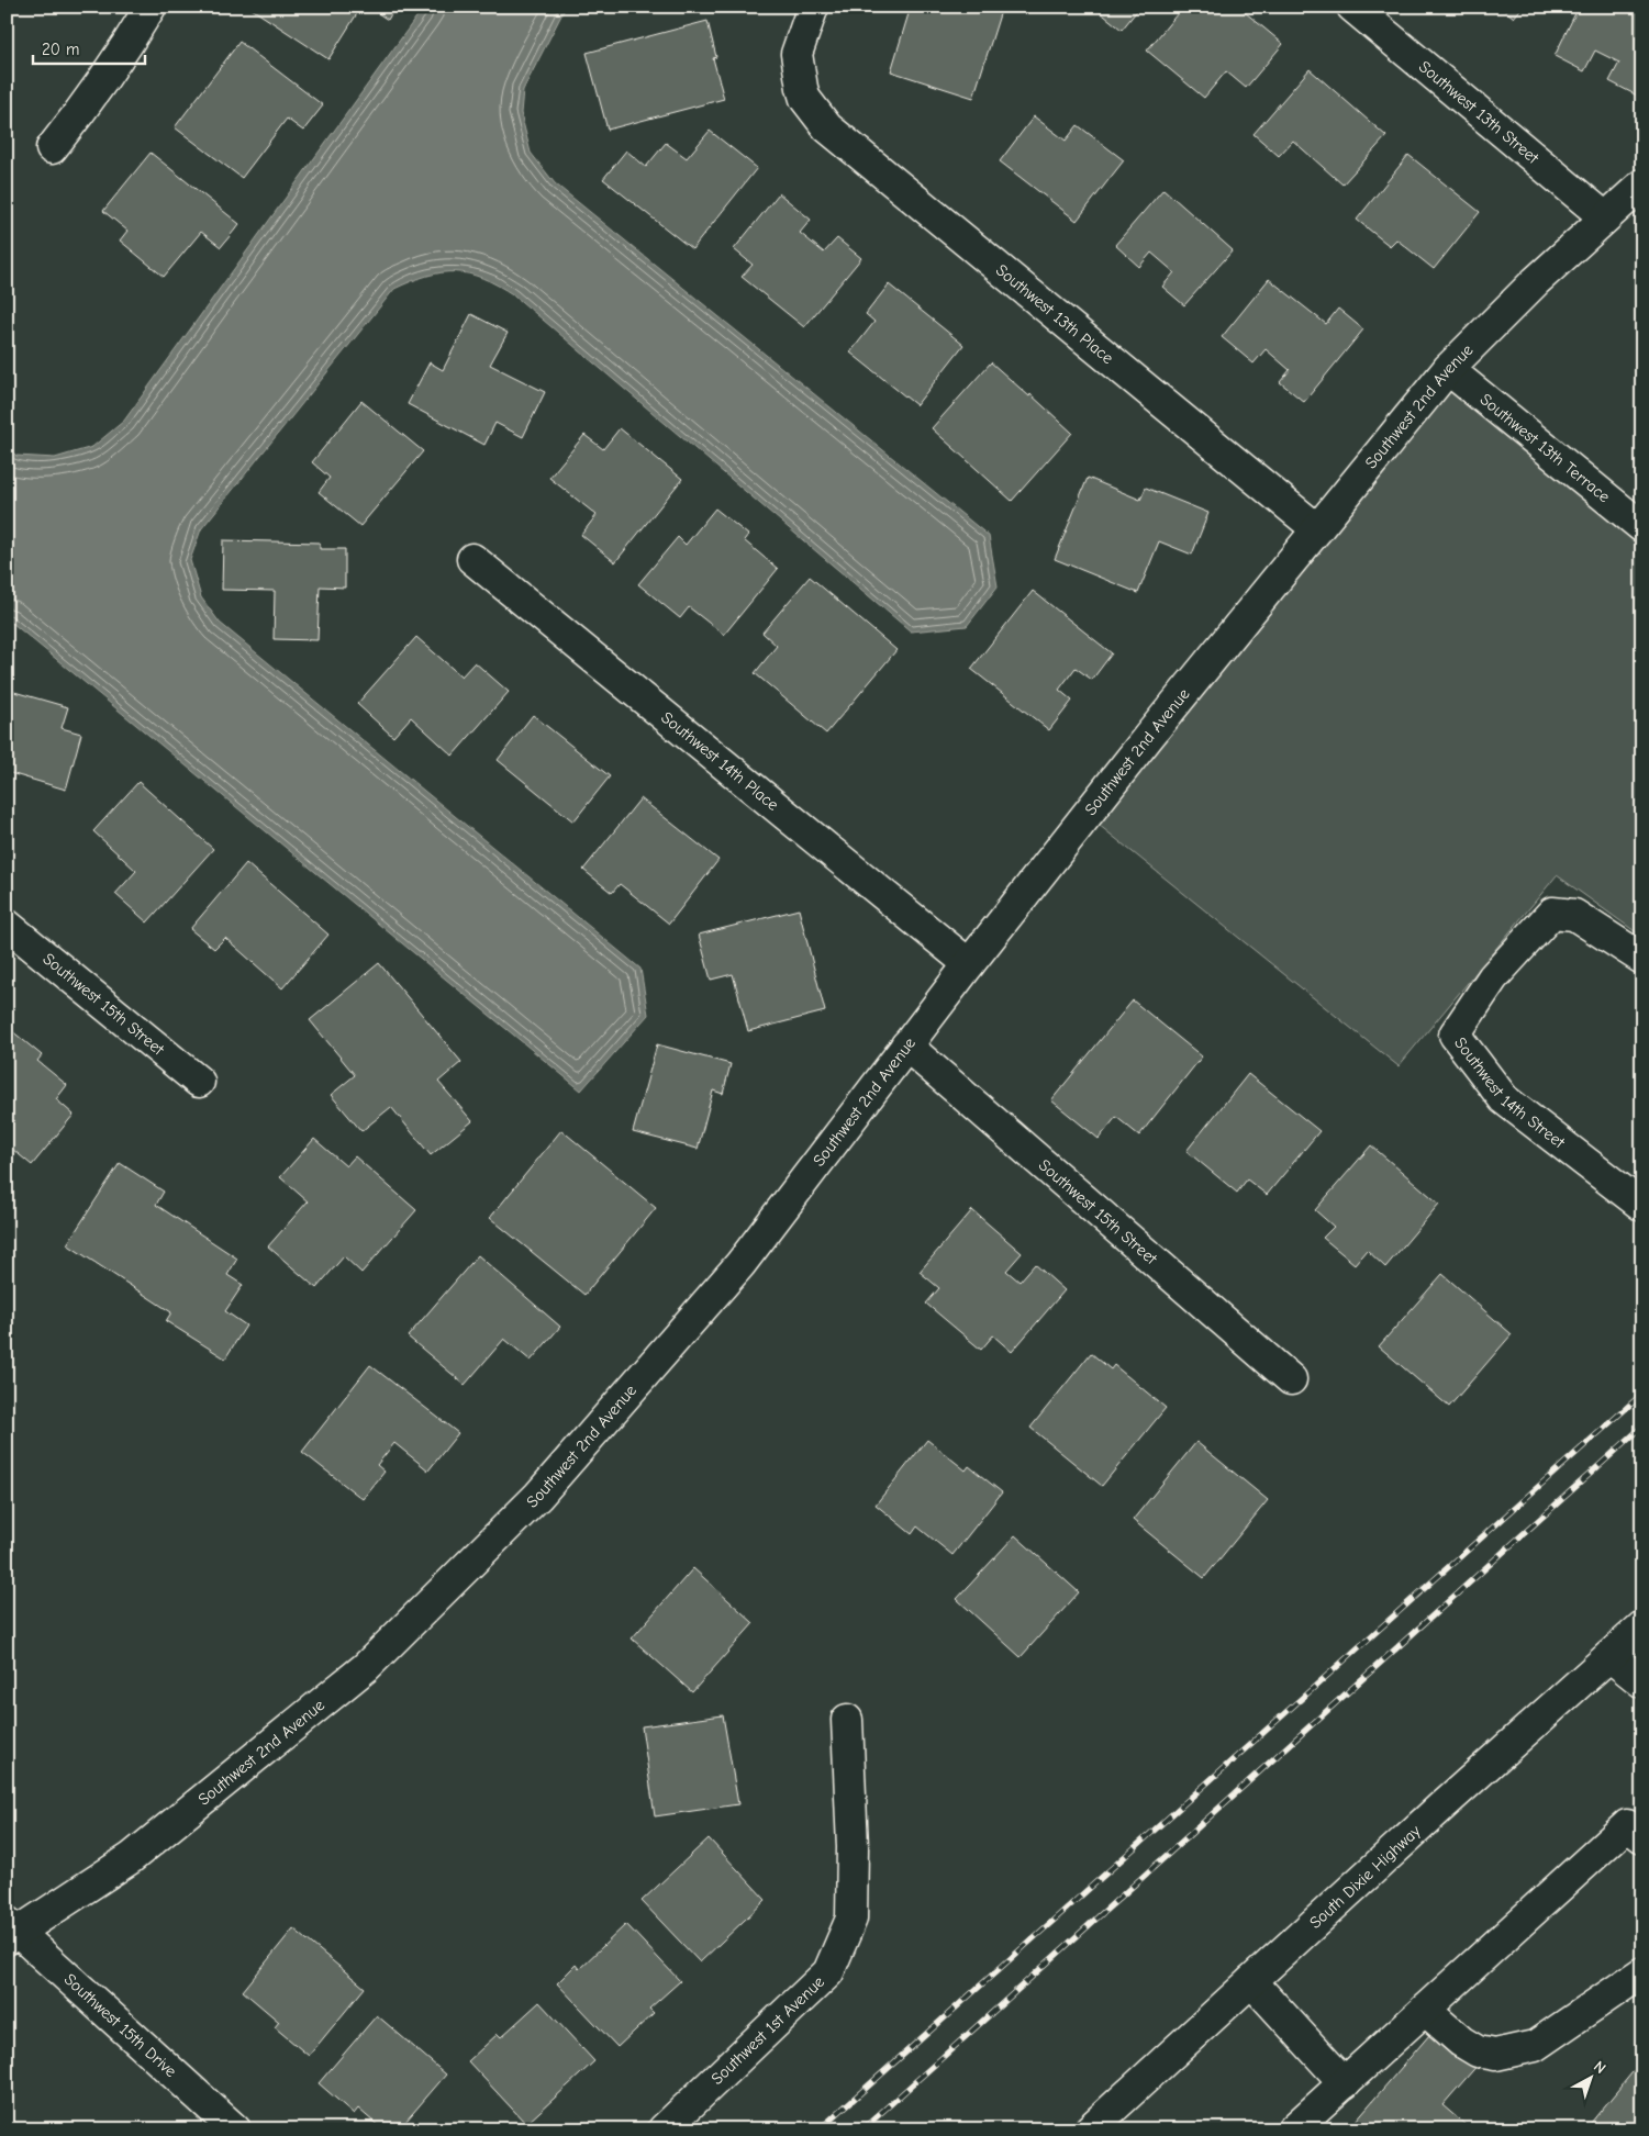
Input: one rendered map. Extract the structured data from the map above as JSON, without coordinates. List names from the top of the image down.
{
  "streets": {
    "street": [
      "Southwest 13th Street",
      "Southwest 13th Place",
      "Southwest 2nd Avenue",
      "Southwest 13th Terrace",
      "Southwest 14th Place",
      "Southwest 15th Street",
      "Southwest 14th Street",
      "South Dixie Highway",
      "Southwest 15th Drive",
      "Southwest 1st Avenue"
    ]
  },
  "crossings": [
    ["Southwest 13th Street", "Southwest 2nd Avenue"],
    ["Southwest 13th Place", "Southwest 2nd Avenue"],
    ["Southwest 2nd Avenue", "Southwest 13th Terrace"],
    ["Southwest 2nd Avenue", "Southwest 14th Place"],
    ["Southwest 2nd Avenue", "Southwest 15th Street"],
    ["Southwest 2nd Avenue", "Southwest 15th Drive"]
  ],
  "scale_bar": "20 m",
  "north": "top right"
}
